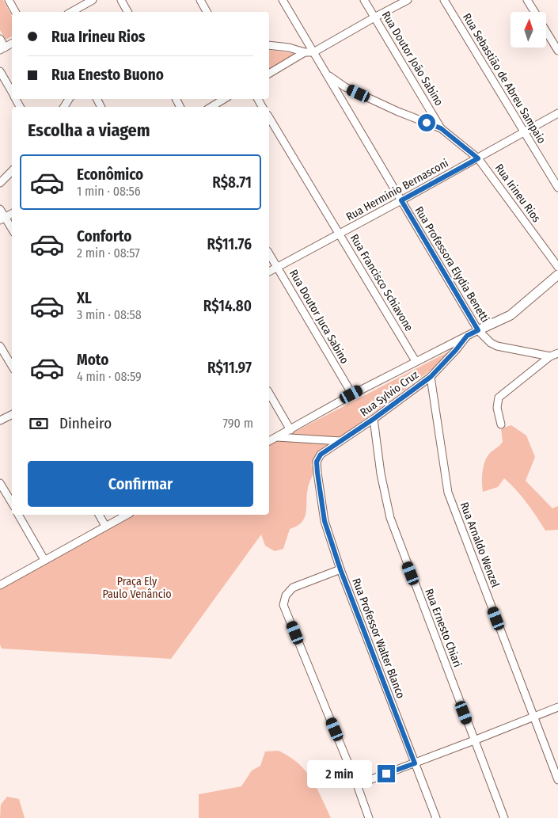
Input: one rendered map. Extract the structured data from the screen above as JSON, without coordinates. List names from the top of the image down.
{
  "streets": {
    "street": [
      "Rua Doutor João Sabino",
      "Rua Sebastião de Abreu Sampaio",
      "Rua Herminio Bernasconi",
      "Rua Irineu Rios",
      "Rua Professora Elydia Benetti",
      "Rua Francisco Schiavone",
      "Rua Doutor Juca Sabino",
      "Rua Sylvio Cruz",
      "Rua Arnaldo Wenzel",
      "Rua Ernesto Chiari",
      "Rua Professor Walter Blanco"
    ]
  },
  "crossings": [
    ["Rua Doutor João Sabino", "Rua Irineu Rios"],
    ["Rua Sebastião de Abreu Sampaio", "Rua Herminio Bernasconi"],
    ["Rua Herminio Bernasconi", "Rua Irineu Rios"],
    ["Rua Herminio Bernasconi", "Rua Professora Elydia Benetti"],
    ["Rua Herminio Bernasconi", "Rua Francisco Schiavone"],
    ["Rua Herminio Bernasconi", "Rua Doutor Juca Sabino"],
    ["Rua Irineu Rios", "Rua Professora Elydia Benetti"],
    ["Rua Sylvio Cruz", "Rua Arnaldo Wenzel"],
    ["Rua Sylvio Cruz", "Rua Ernesto Chiari"],
    ["Rua Sylvio Cruz", "Rua Professor Walter Blanco"]
  ],
  "parks": ["Praça Ely Paulo Venâncio"],
  "north": "top",
  "page": {
    "banner": ["Rua Irineu Rios", "Rua Enesto Buono"],
    "heading": "Escolha a viagem",
    "list": [
      {
        "name": "Econômico",
        "note": "1 min · 08:56",
        "value": "R$8.71"
      },
      {
        "name": "Conforto",
        "note": "2 min · 08:57",
        "value": "R$11.76"
      },
      {
        "name": "XL",
        "note": "3 min · 08:58",
        "value": "R$14.80"
      },
      {
        "name": "Moto",
        "note": "4 min · 08:59",
        "value": "R$11.97"
      }
    ],
    "pay": ["Dinheiro", "790 m"],
    "buttons": "Confirmar",
    "bubble": "2 min"
  }
}
